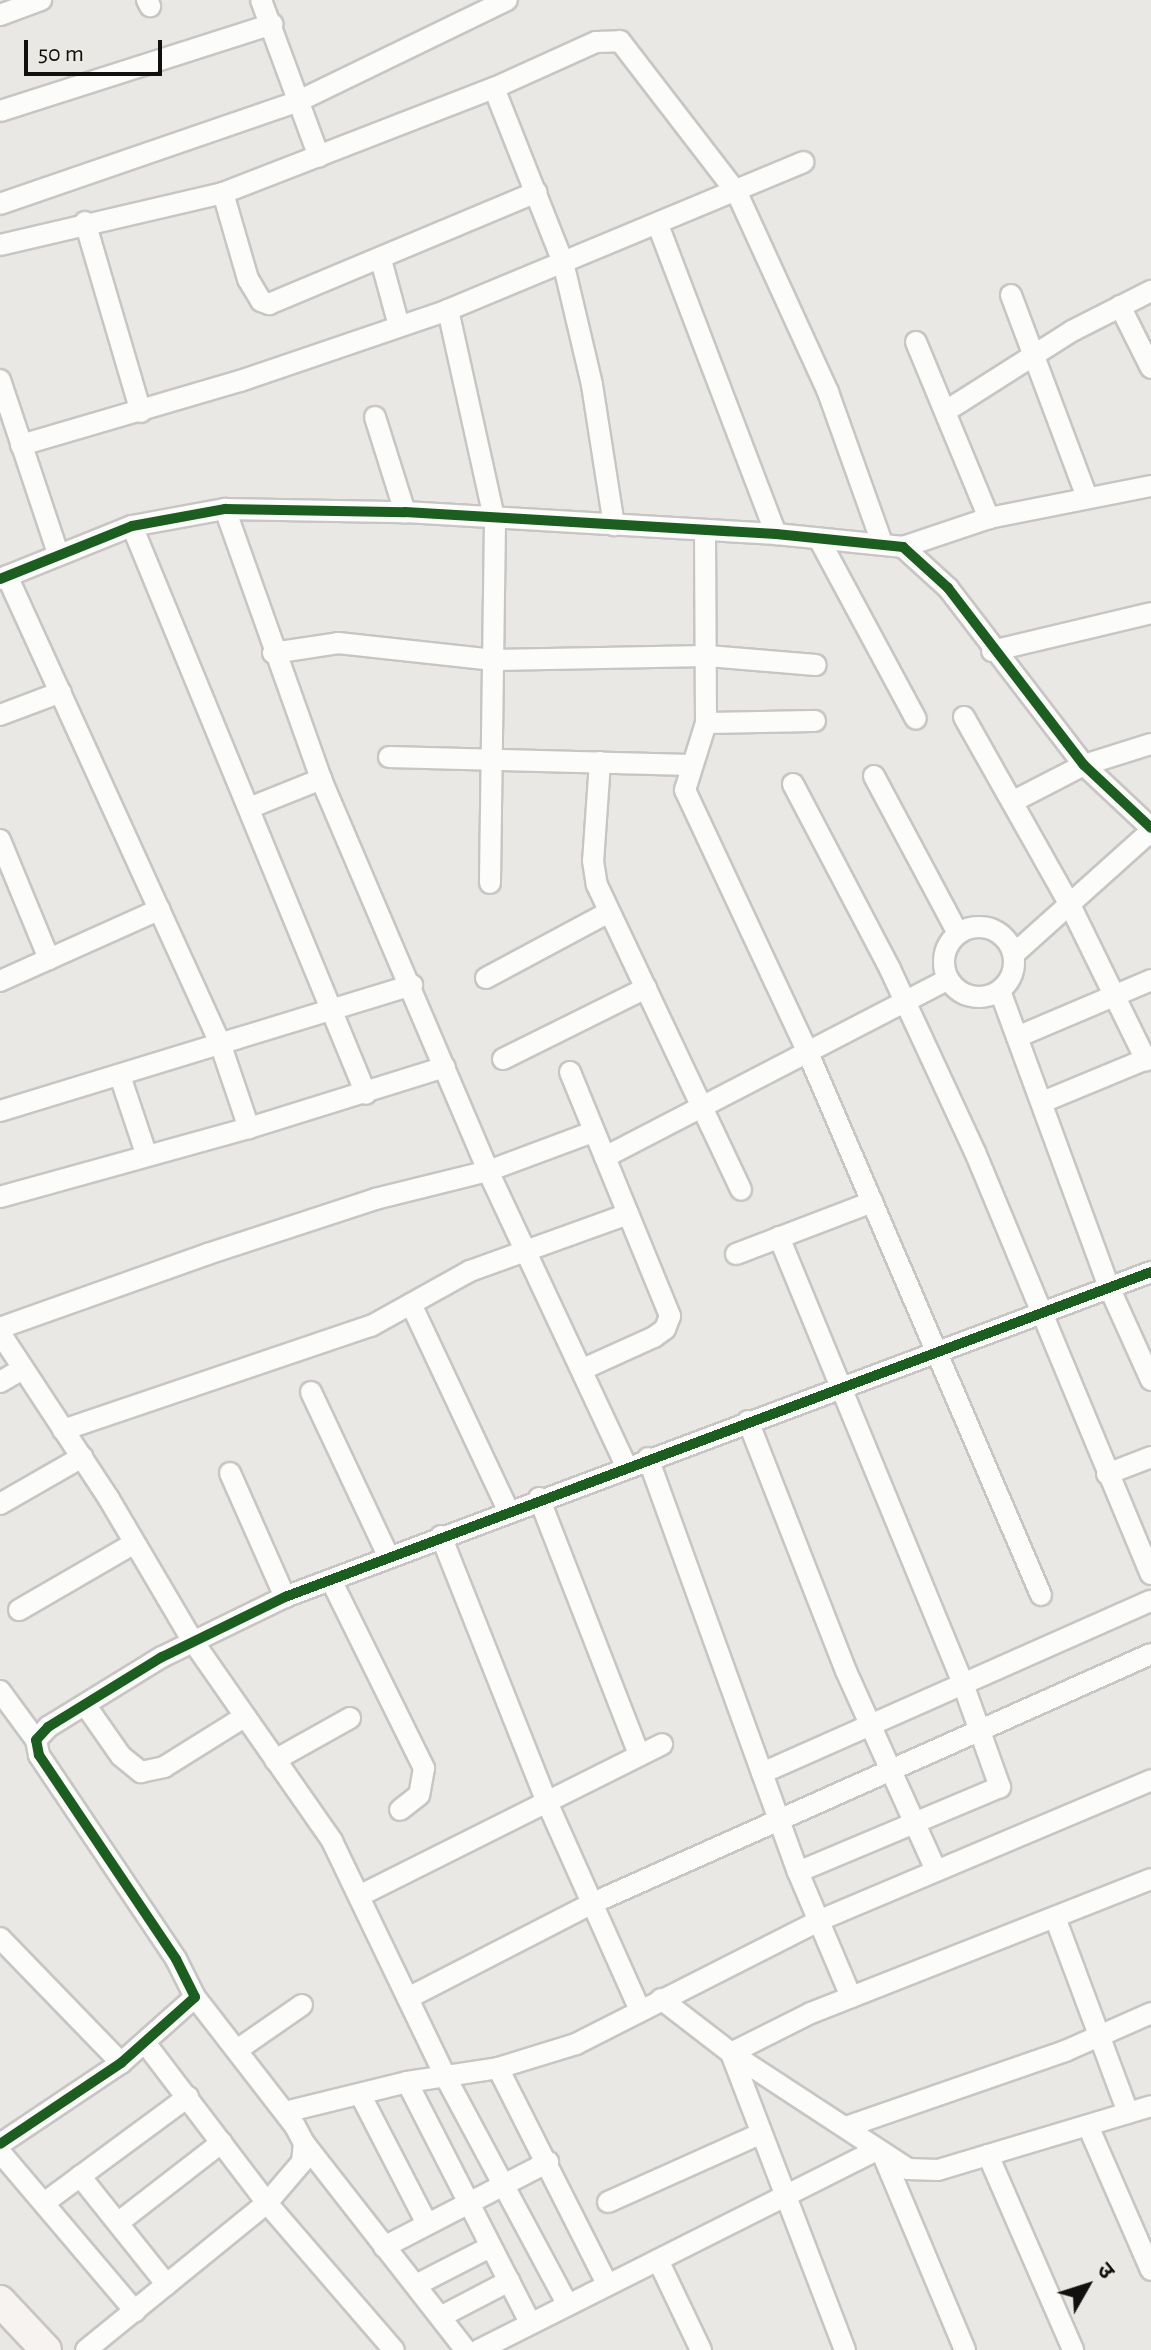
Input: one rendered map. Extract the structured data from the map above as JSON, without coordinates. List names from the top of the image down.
{
  "scale_bar": "50 m",
  "north": "top right"
}
